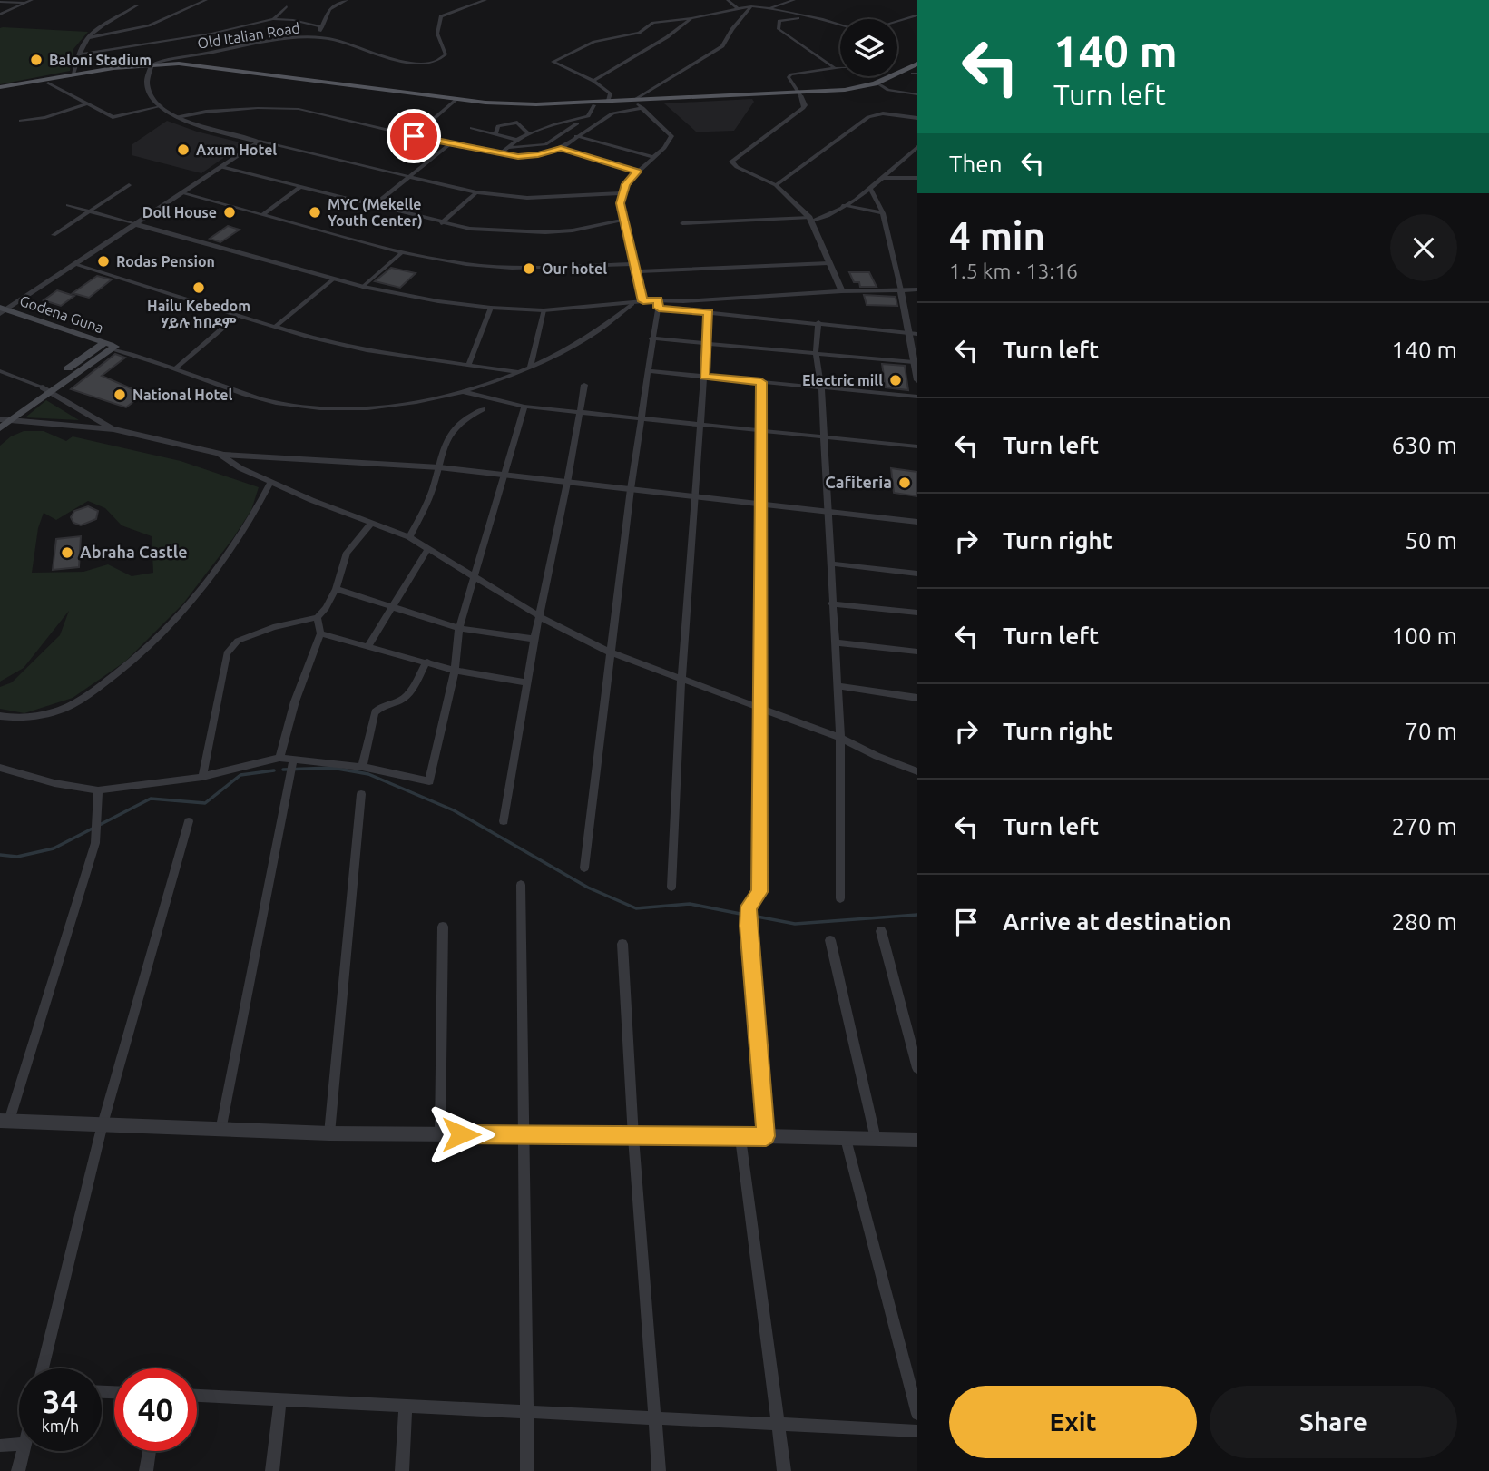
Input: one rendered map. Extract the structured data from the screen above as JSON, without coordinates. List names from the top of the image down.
{
  "streets": {
    "main road": ["Godena Guna"],
    "street": ["Old Italian Road"]
  },
  "places": [
    "Baloni Stadium",
    "Axum Hotel",
    "Doll House",
    "MYC (Mekelle Youth Center)",
    "Rodas Pension",
    "Our hotel",
    "Hailu Kebedom ሃይሉ ከበዶም",
    "Electric mill",
    "National Hotel",
    "Cafiteria",
    "Abraha Castle"
  ],
  "page": {
    "turn": ["140 m", "Turn left"],
    "then": "Then",
    "heading": ["4 min", "1.5 km · 13:16"],
    "list": [
      {
        "name": "Turn left",
        "value": "140 m"
      },
      {
        "name": "Turn left",
        "value": "630 m"
      },
      {
        "name": "Turn right",
        "value": "50 m"
      },
      {
        "name": "Turn left",
        "value": "100 m"
      },
      {
        "name": "Turn right",
        "value": "70 m"
      },
      {
        "name": "Turn left",
        "value": "270 m"
      },
      {
        "name": "Arrive at destination",
        "value": "280 m"
      }
    ],
    "speed": "34 km/h",
    "limit": "40",
    "buttons": ["Exit", "Share"]
  }
}
